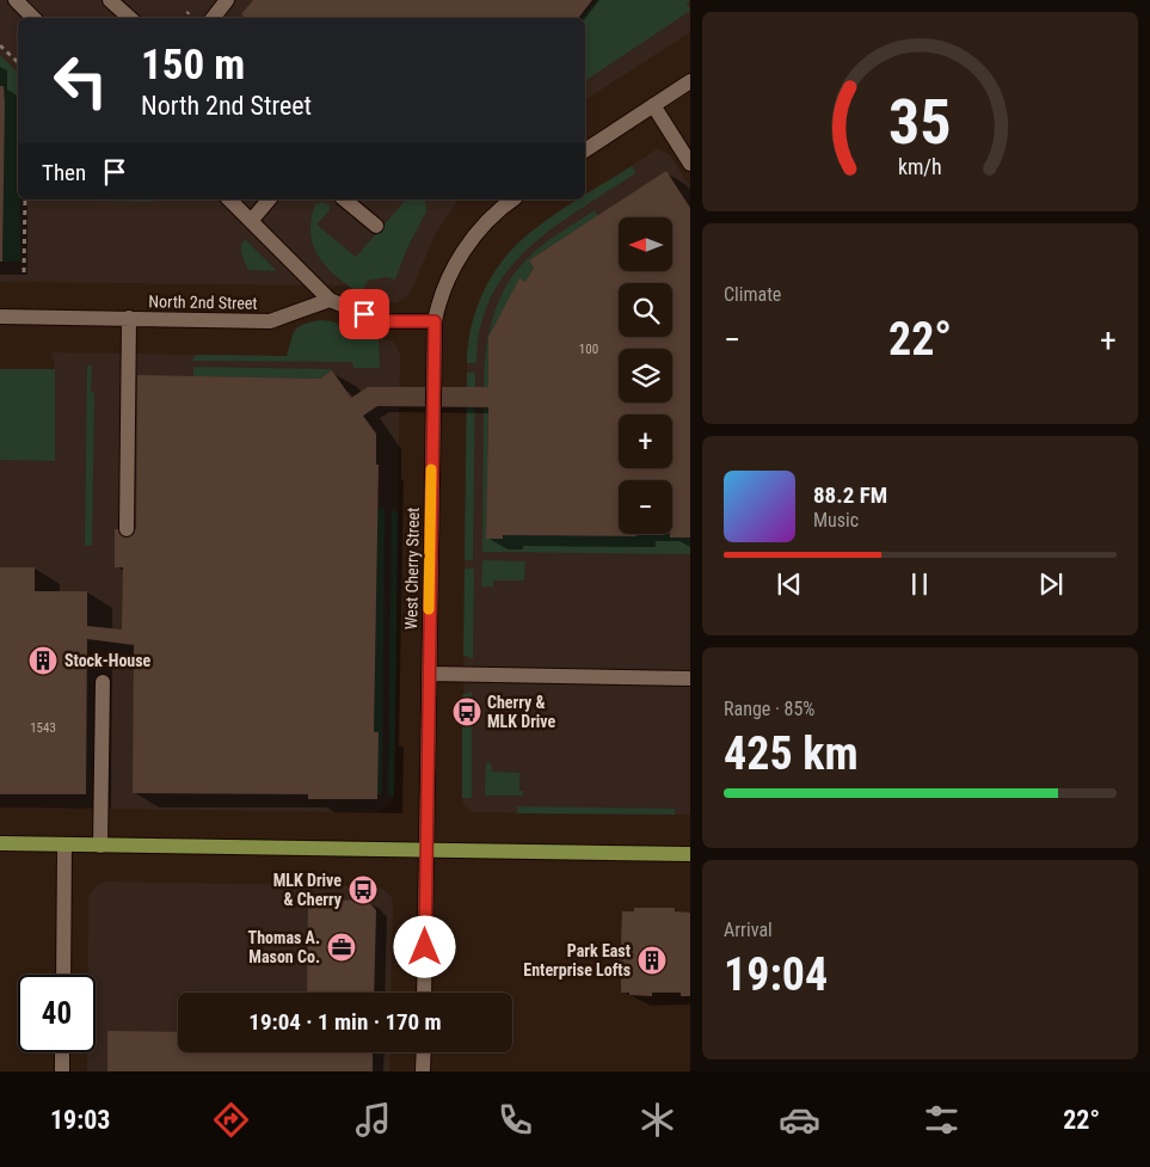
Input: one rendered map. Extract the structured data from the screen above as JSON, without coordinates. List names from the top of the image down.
{
  "streets": {
    "street": ["North 2nd Street", "West Cherry Street"]
  },
  "places": {
    "building": ["Stock-House", "Park East Enterprise Lofts"],
    "bus stop": ["Cherry & MLK Drive", "MLK Drive & Cherry"],
    "office": ["Thomas A. Mason Co."]
  },
  "house_numbers": ["100", "1543"],
  "north": "left",
  "page": {
    "turn": ["150 m", "North 2nd Street"],
    "then": "Then",
    "map_buttons": ["+", "−"],
    "tile": [
      "Climate",
      ["Range · 85%", "425 km"],
      ["Arrival", "19:04"]
    ],
    "heat": ["−", "22°", "+"],
    "song": ["88.2 FM", "Music"],
    "limit": "40",
    "trip": "19:04 · 1 min · 170 m",
    "tabs": ["19:03", "22°"],
    "gauge": ["35", "km/h"]
  }
}
